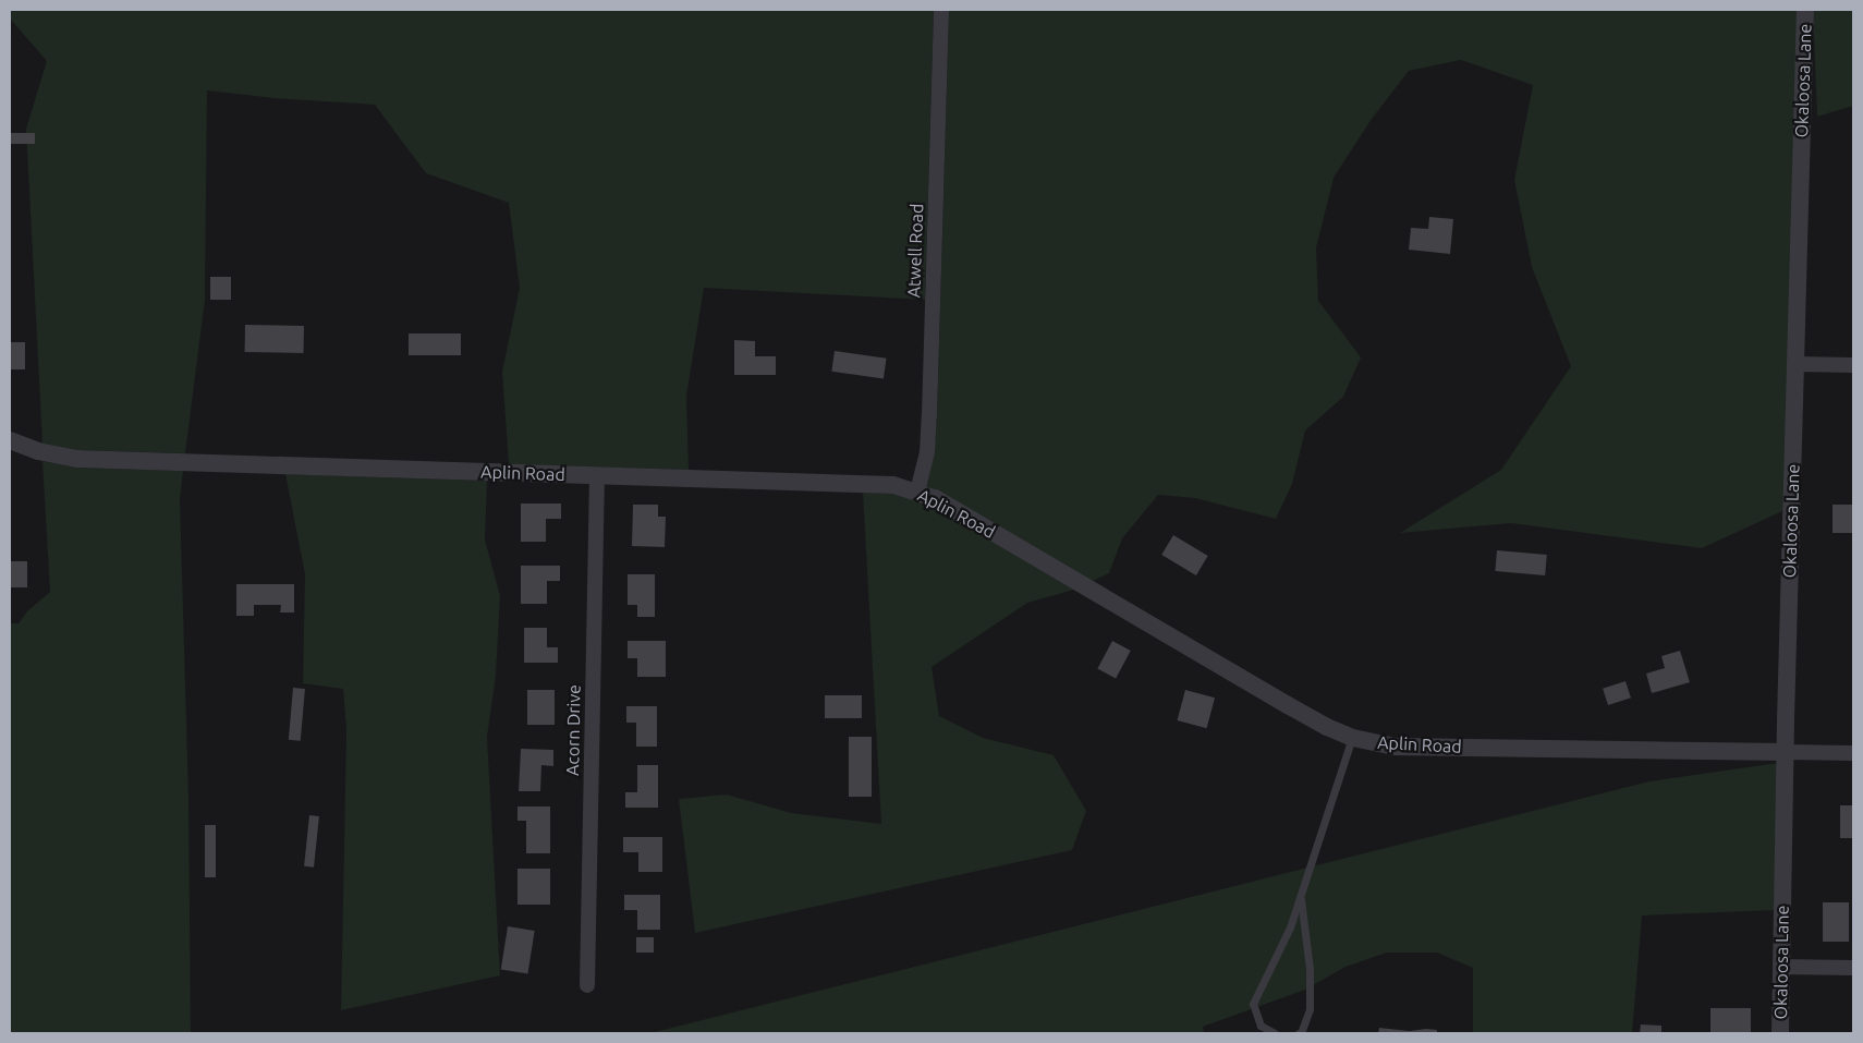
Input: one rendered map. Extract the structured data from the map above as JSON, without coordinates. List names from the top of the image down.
{
  "streets": {
    "street": [
      "Okaloosa Lane",
      "Atwell Road",
      "Aplin Road",
      "Acorn Drive"
    ]
  },
  "crossings": [
    ["Okaloosa Lane", "Aplin Road"],
    ["Atwell Road", "Aplin Road"],
    ["Aplin Road", "Acorn Drive"]
  ]
}
